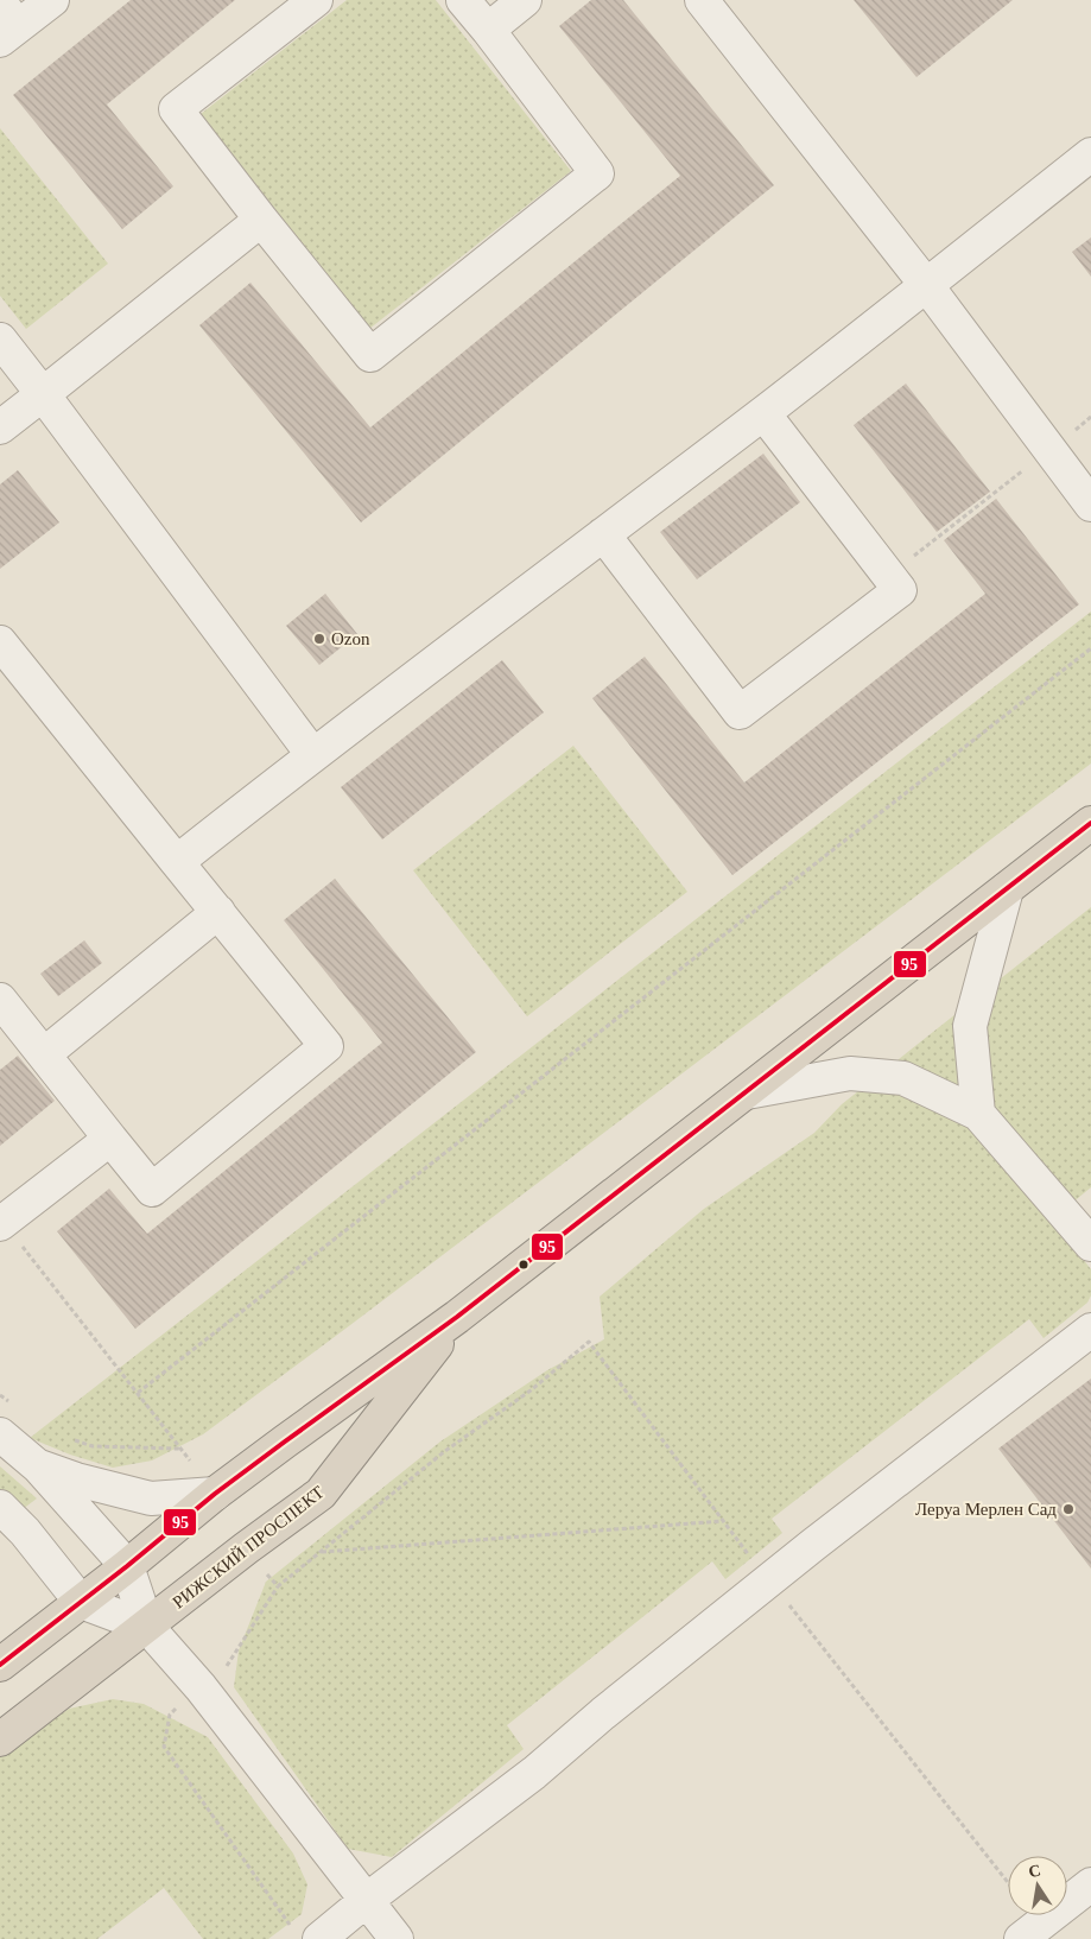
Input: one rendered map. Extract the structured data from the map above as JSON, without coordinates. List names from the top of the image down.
{
  "streets": {
    "highway": ["РИЖСКИЙ ПРОСПЕКТ"]
  },
  "places": ["Ozon", "Леруа Мерлен Сад"],
  "lines": ["transit line 95"],
  "north": "top"
}
